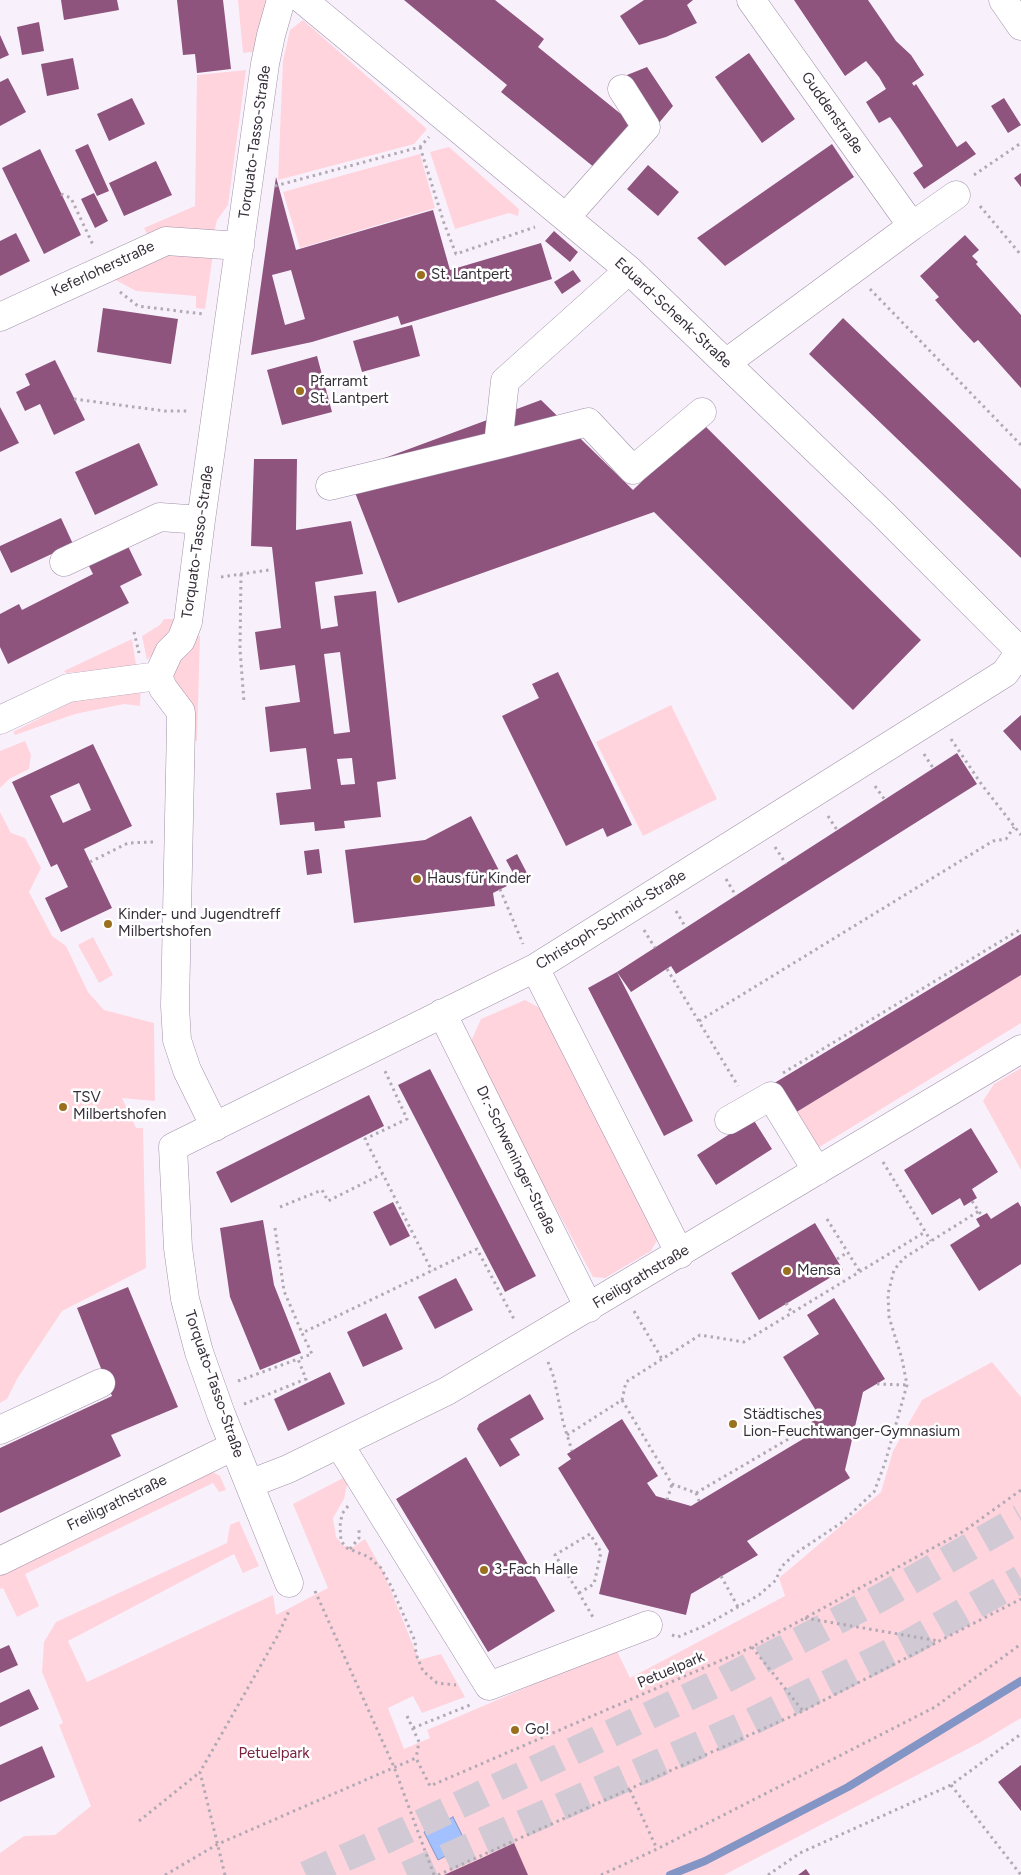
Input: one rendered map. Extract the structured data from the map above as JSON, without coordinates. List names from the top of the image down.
{
  "streets": {
    "street": [
      "Guddenstraße",
      "Torquato-Tasso-Straße",
      "Keferloherstraße",
      "Eduard-Schenk-Straße",
      "Christoph-Schmid-Straße",
      "Dr.-Schweninger-Straße",
      "Freiligrathstraße"
    ],
    "path": ["Petuelpark"]
  },
  "crossings": [
    ["Torquato-Tasso-Straße", "Keferloherstraße"],
    ["Torquato-Tasso-Straße", "Christoph-Schmid-Straße"],
    ["Torquato-Tasso-Straße", "Freiligrathstraße"],
    ["Eduard-Schenk-Straße", "Christoph-Schmid-Straße"],
    ["Christoph-Schmid-Straße", "Dr.-Schweninger-Straße"],
    ["Dr.-Schweninger-Straße", "Freiligrathstraße"]
  ],
  "parks": ["Petuelpark"],
  "places": [
    "St. Lantpert",
    "Pfarramt St. Lantpert",
    "Haus für Kinder",
    "Kinder- und Jugendtreff Milbertshofen",
    "TSV Milbertshofen",
    "Mensa",
    "Städtisches Lion-Feuchtwanger-Gymnasium",
    "3-Fach Halle",
    "Go!"
  ]
}
